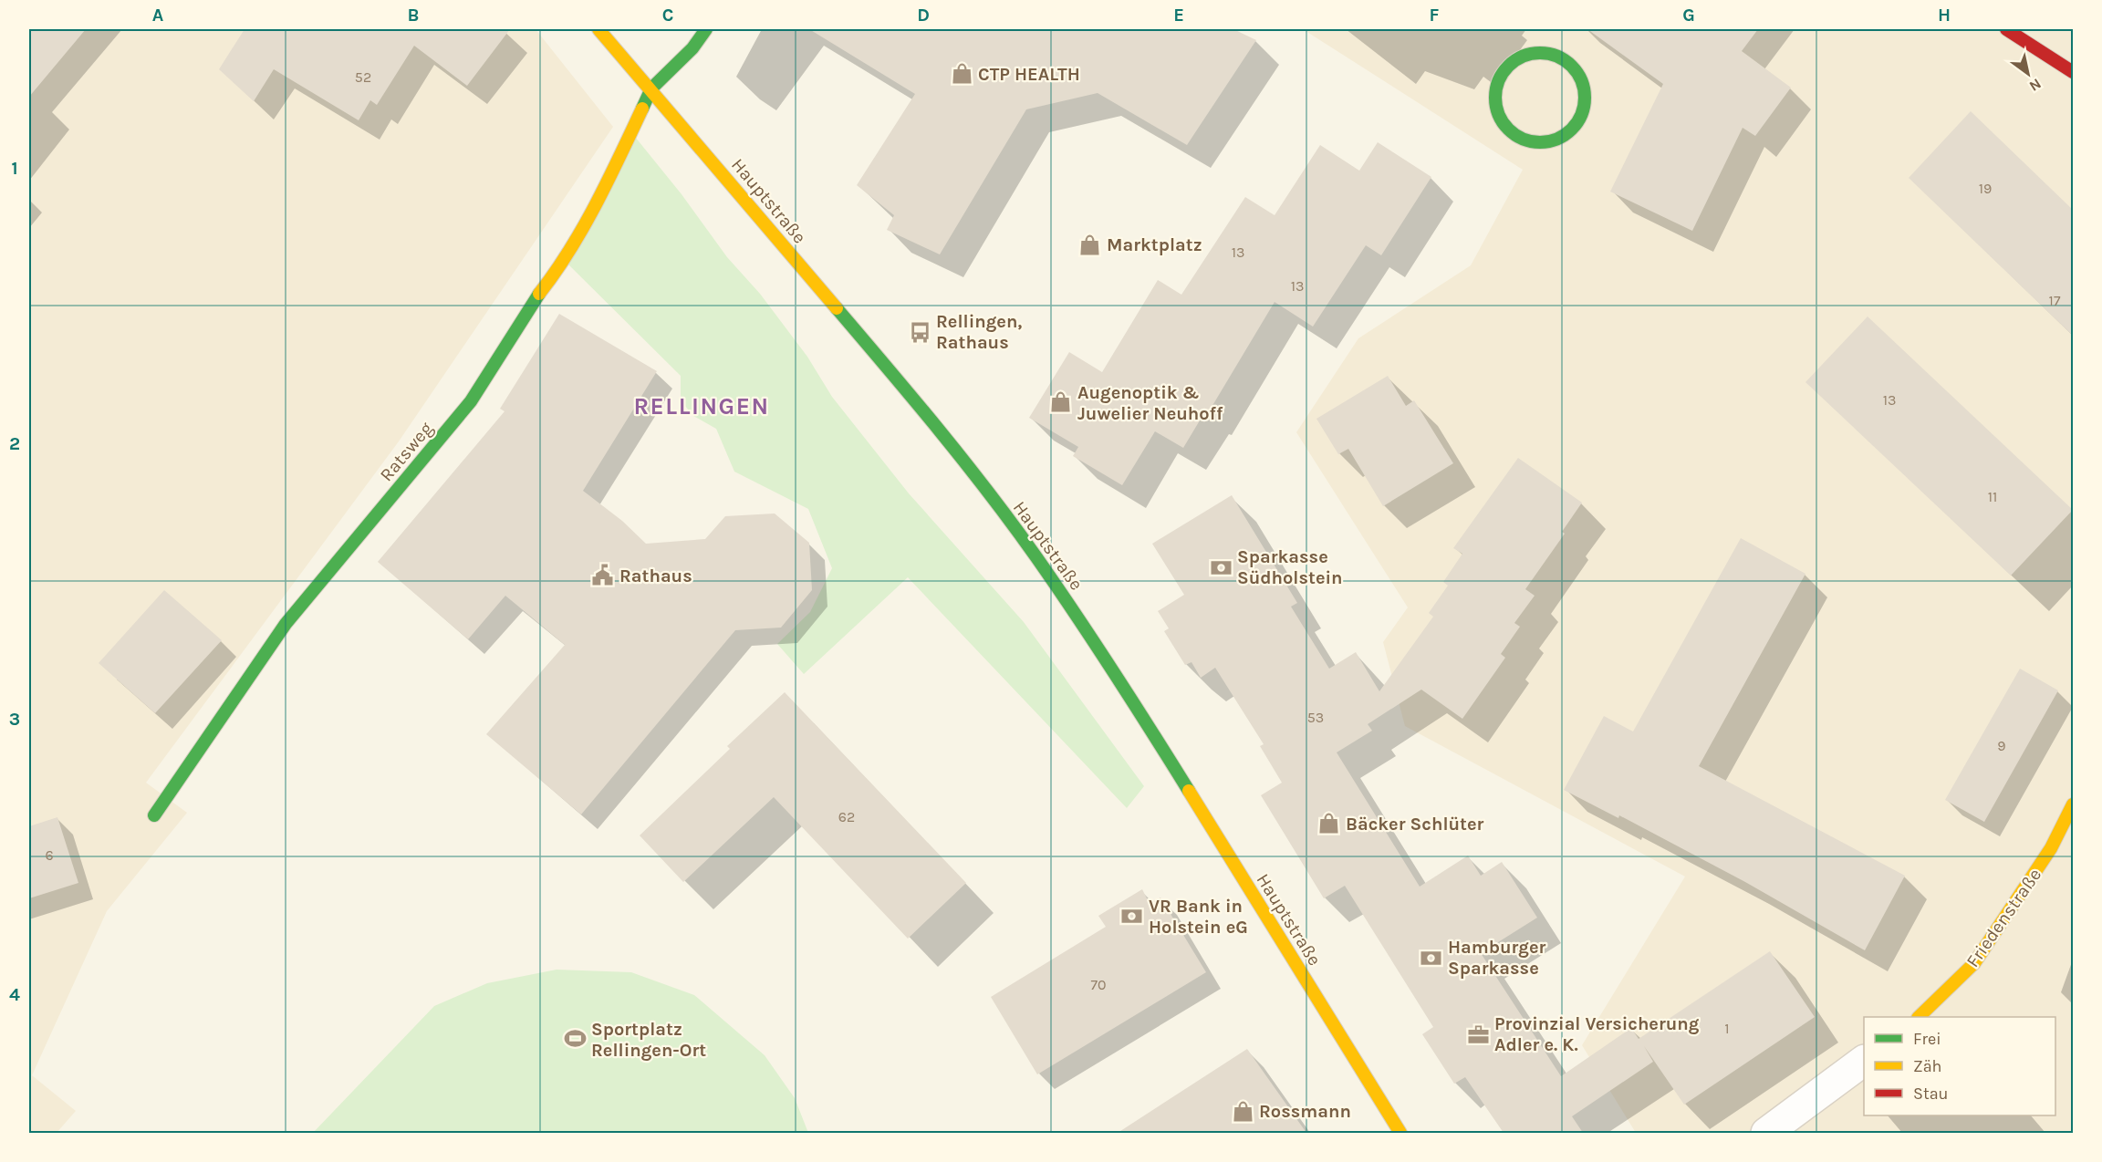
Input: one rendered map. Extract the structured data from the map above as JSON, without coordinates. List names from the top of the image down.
{
  "streets": {
    "street": ["Hauptstraße", "Ratsweg", "Friedenstraße"]
  },
  "crossings": [
    ["Hauptstraße", "Ratsweg"]
  ],
  "districts": ["RELLINGEN"],
  "places": {
    "shop": [
      "CTP HEALTH",
      "Marktplatz",
      "Augenoptik & Juwelier Neuhoff",
      "Bäcker Schlüter",
      "Rossmann"
    ],
    "bus stop": ["Rellingen, Rathaus"],
    "bank": ["Sparkasse Südholstein", "VR Bank in Holstein eG", "Hamburger Sparkasse"],
    "public building": ["Rathaus"],
    "office": ["Provinzial Versicherung Adler e. K."],
    "sports": ["Sportplatz Rellingen-Ort"]
  },
  "house_numbers": [
    "52",
    "19",
    "13",
    "13",
    "17",
    "13",
    "11",
    "53",
    "9",
    "62",
    "6",
    "70",
    "1"
  ],
  "legend": ["Frei", "Zäh", "Stau"],
  "north": "bottom right",
  "grid": {
    "columns": [
      "A",
      "B",
      "C",
      "D",
      "E",
      "F",
      "G",
      "H"
    ],
    "rows": [
      "1",
      "2",
      "3",
      "4"
    ]
  }
}
